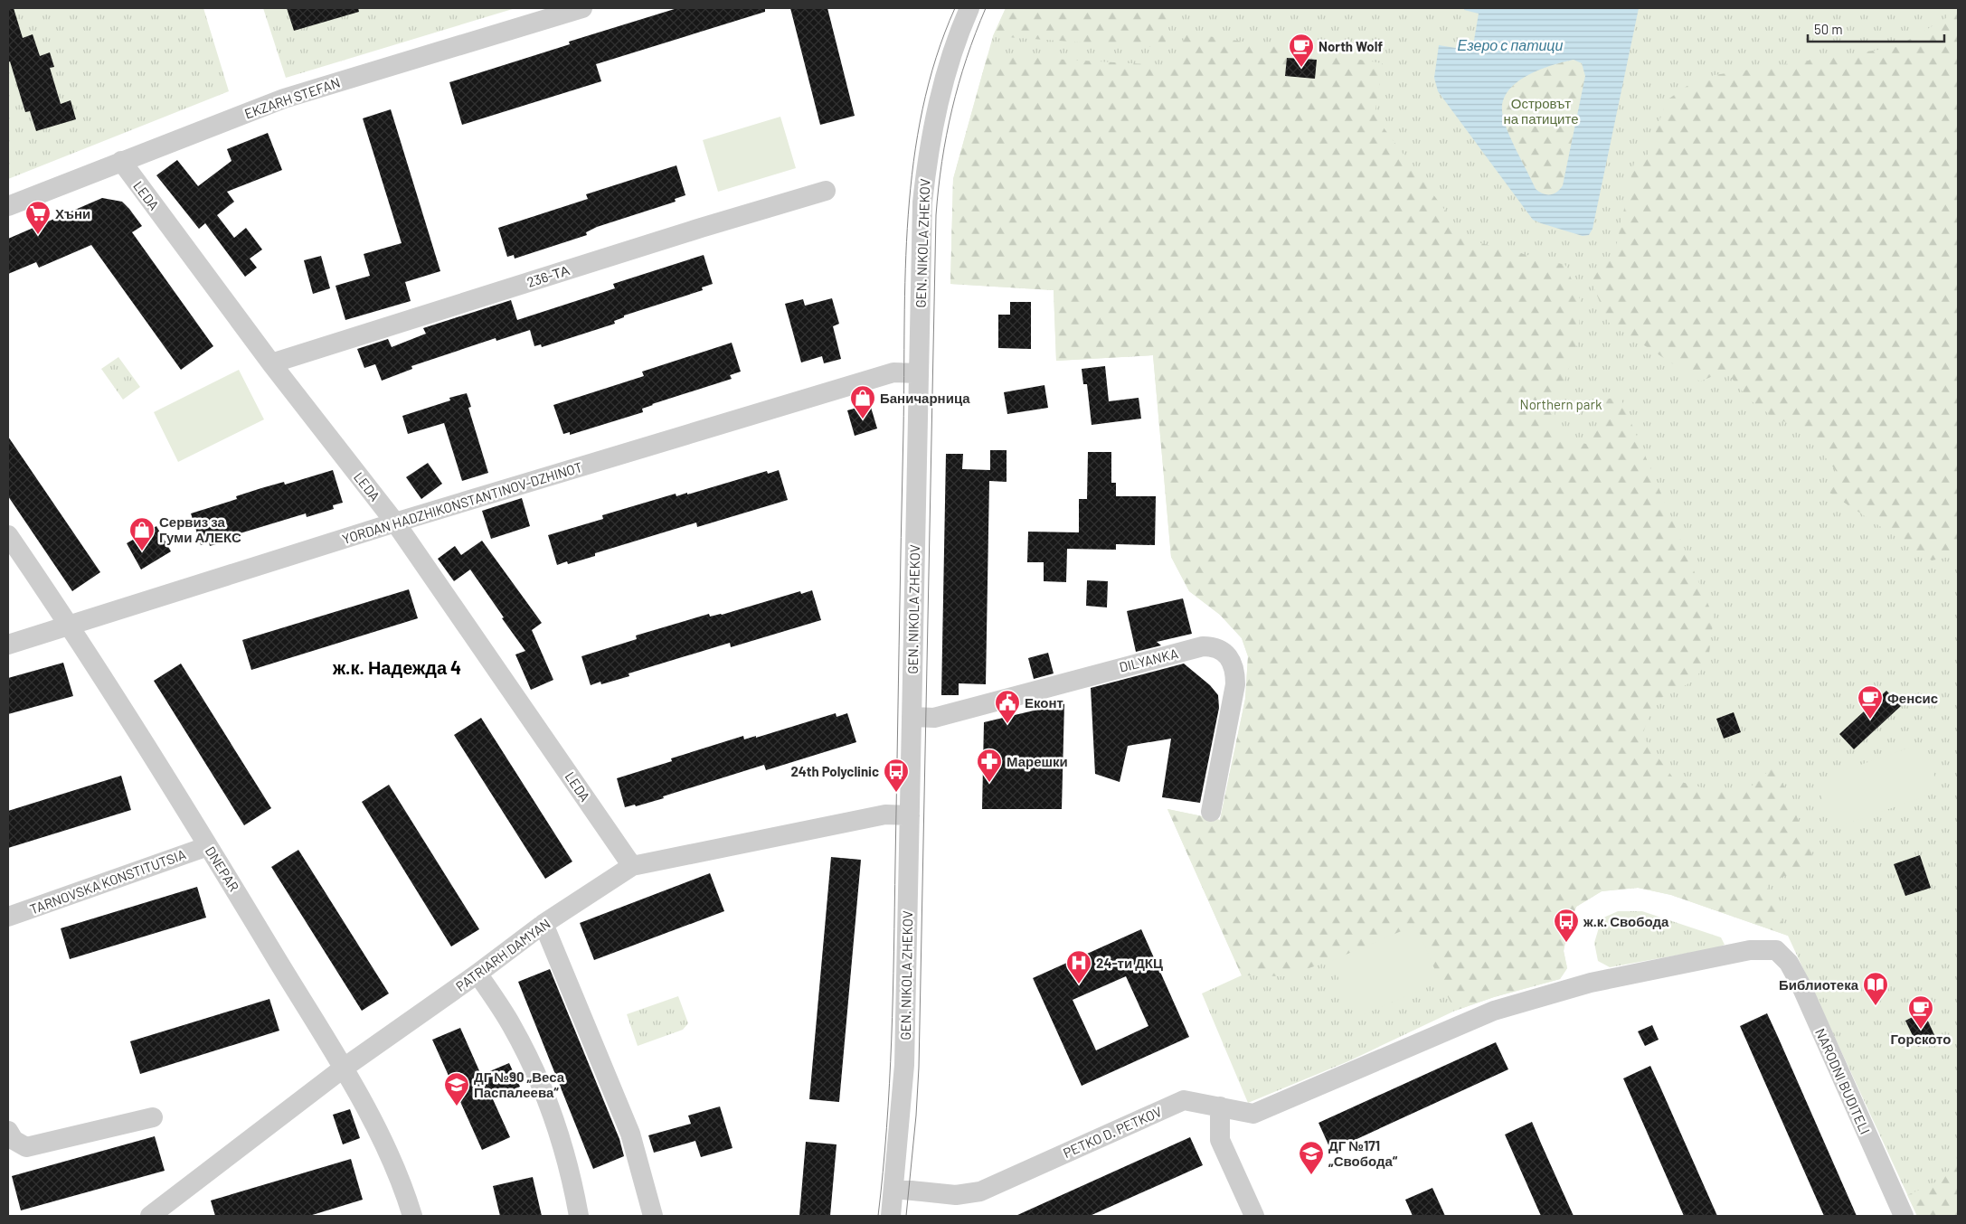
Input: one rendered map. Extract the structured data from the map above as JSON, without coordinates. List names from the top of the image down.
{
  "streets": {
    "street": [
      "EKZARH STEFAN",
      "LEDA",
      "GEN. NIKOLA ZHEKOV",
      "236-ТА",
      "YORDAN HADZHIKONSTANTINOV-DZHINOT",
      "DILYANKA",
      "DNEPAR",
      "TARNOVSKA KONSTITUTSIA",
      "PATRIARH DAMYAN",
      "NARODNI BUDITELI",
      "PETKO D. PETKOV"
    ]
  },
  "crossings": [
    ["EKZARH STEFAN", "LEDA"],
    ["LEDA", "236-ТА"],
    ["LEDA", "YORDAN HADZHIKONSTANTINOV-DZHINOT"],
    ["LEDA", "PATRIARH DAMYAN"],
    ["GEN. NIKOLA ZHEKOV", "YORDAN HADZHIKONSTANTINOV-DZHINOT"],
    ["GEN. NIKOLA ZHEKOV", "DILYANKA"],
    ["GEN. NIKOLA ZHEKOV", "PATRIARH DAMYAN"],
    ["GEN. NIKOLA ZHEKOV", "PETKO D. PETKOV"],
    ["YORDAN HADZHIKONSTANTINOV-DZHINOT", "DNEPAR"],
    ["DNEPAR", "TARNOVSKA KONSTITUTSIA"],
    ["DNEPAR", "PATRIARH DAMYAN"],
    ["NARODNI BUDITELI", "PETKO D. PETKOV"]
  ],
  "districts": ["ж.к. Надежда 4"],
  "water": ["Езеро с патици"],
  "parks": ["Островът на патиците", "Northern park"],
  "places": {
    "cafe": ["North Wolf", "Фенсис", "Горското"],
    "supermarket": ["Хъни"],
    "shop": ["Баничарница", "Сервиз за Гуми АЛЕКС"],
    "public building": ["Еконт"],
    "pharmacy": ["Марешки"],
    "bus stop": ["24th Polyclinic", "ж.к. Свобода"],
    "hospital": ["24-ти ДКЦ"],
    "library": ["Библиотека"],
    "school or university": ["ДГ №90 „Веса Паспалеева“", "ДГ №171 „Свобода“"]
  },
  "scale_bar": "50 m"
}
